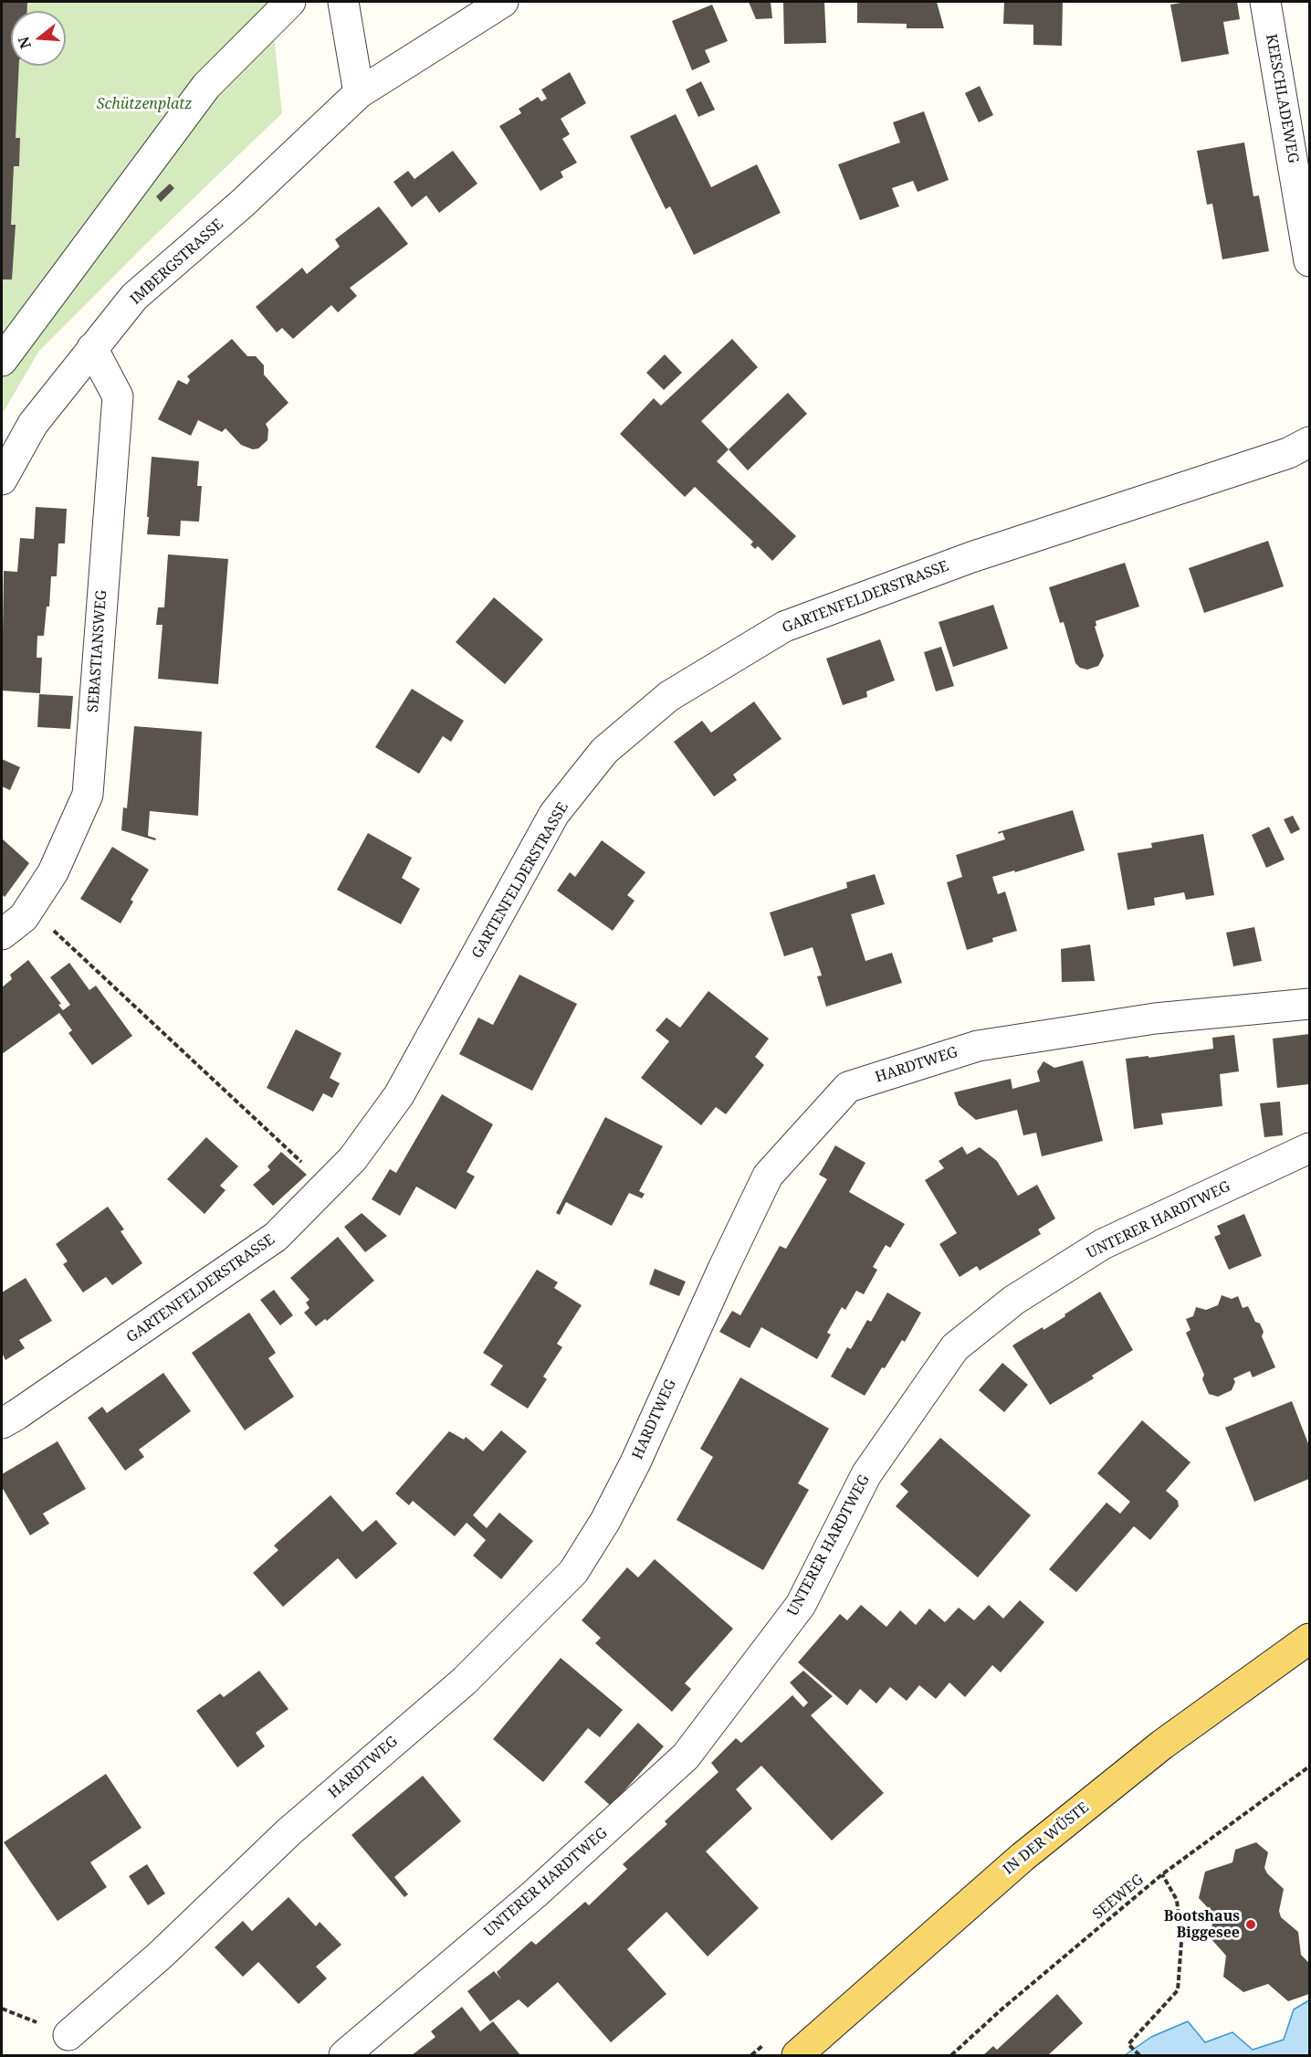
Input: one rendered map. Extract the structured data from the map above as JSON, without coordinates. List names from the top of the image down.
{
  "streets": {
    "main road": ["IN DER WÜSTE"],
    "street": [
      "KEESCHLADEWEG",
      "IMBERGSTRASSE",
      "GARTENFELDERSTRASSE",
      "SEBASTIANSWEG",
      "HARDTWEG",
      "UNTERER HARDTWEG"
    ],
    "path": ["SEEWEG"]
  },
  "crossings": [
    ["IMBERGSTRASSE", "SEBASTIANSWEG"]
  ],
  "parks": ["Schützenplatz"],
  "places": ["Bootshaus Biggesee"],
  "north": "left"
}
